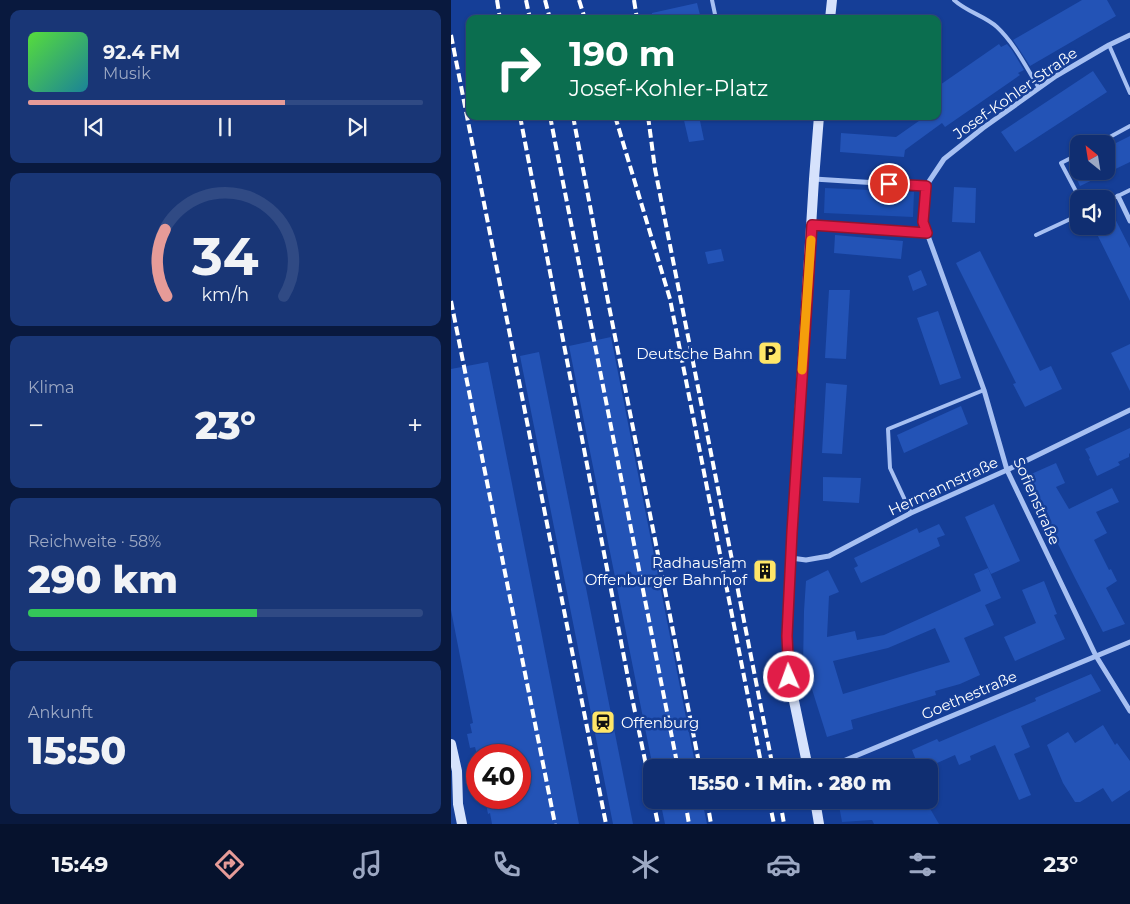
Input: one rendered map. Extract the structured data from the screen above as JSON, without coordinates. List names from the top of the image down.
{
  "streets": {
    "street": [
      "Josef-Kohler-Straße",
      "Hermannstraße",
      "Sofienstraße",
      "Goethestraße"
    ]
  },
  "crossings": [
    ["Josef-Kohler-Straße", "Sofienstraße"],
    ["Hermannstraße", "Sofienstraße"],
    ["Sofienstraße", "Goethestraße"]
  ],
  "places": {
    "parking": ["Deutsche Bahn"],
    "building": ["Radhaus am Offenburger Bahnhof"],
    "station": ["Offenburg"]
  },
  "north": "top left",
  "page": {
    "turn": ["190 m", "Josef-Kohler-Platz"],
    "song": ["92.4 FM", "Musik"],
    "tile": [
      "Klima",
      ["Reichweite · 58%", "290 km"],
      ["Ankunft", "15:50"]
    ],
    "heat": ["−", "23°", "+"],
    "limit": "40",
    "trip": "15:50 · 1 Min. · 280 m",
    "tabs": ["15:49", "23°"],
    "gauge": ["34", "km/h"]
  }
}
